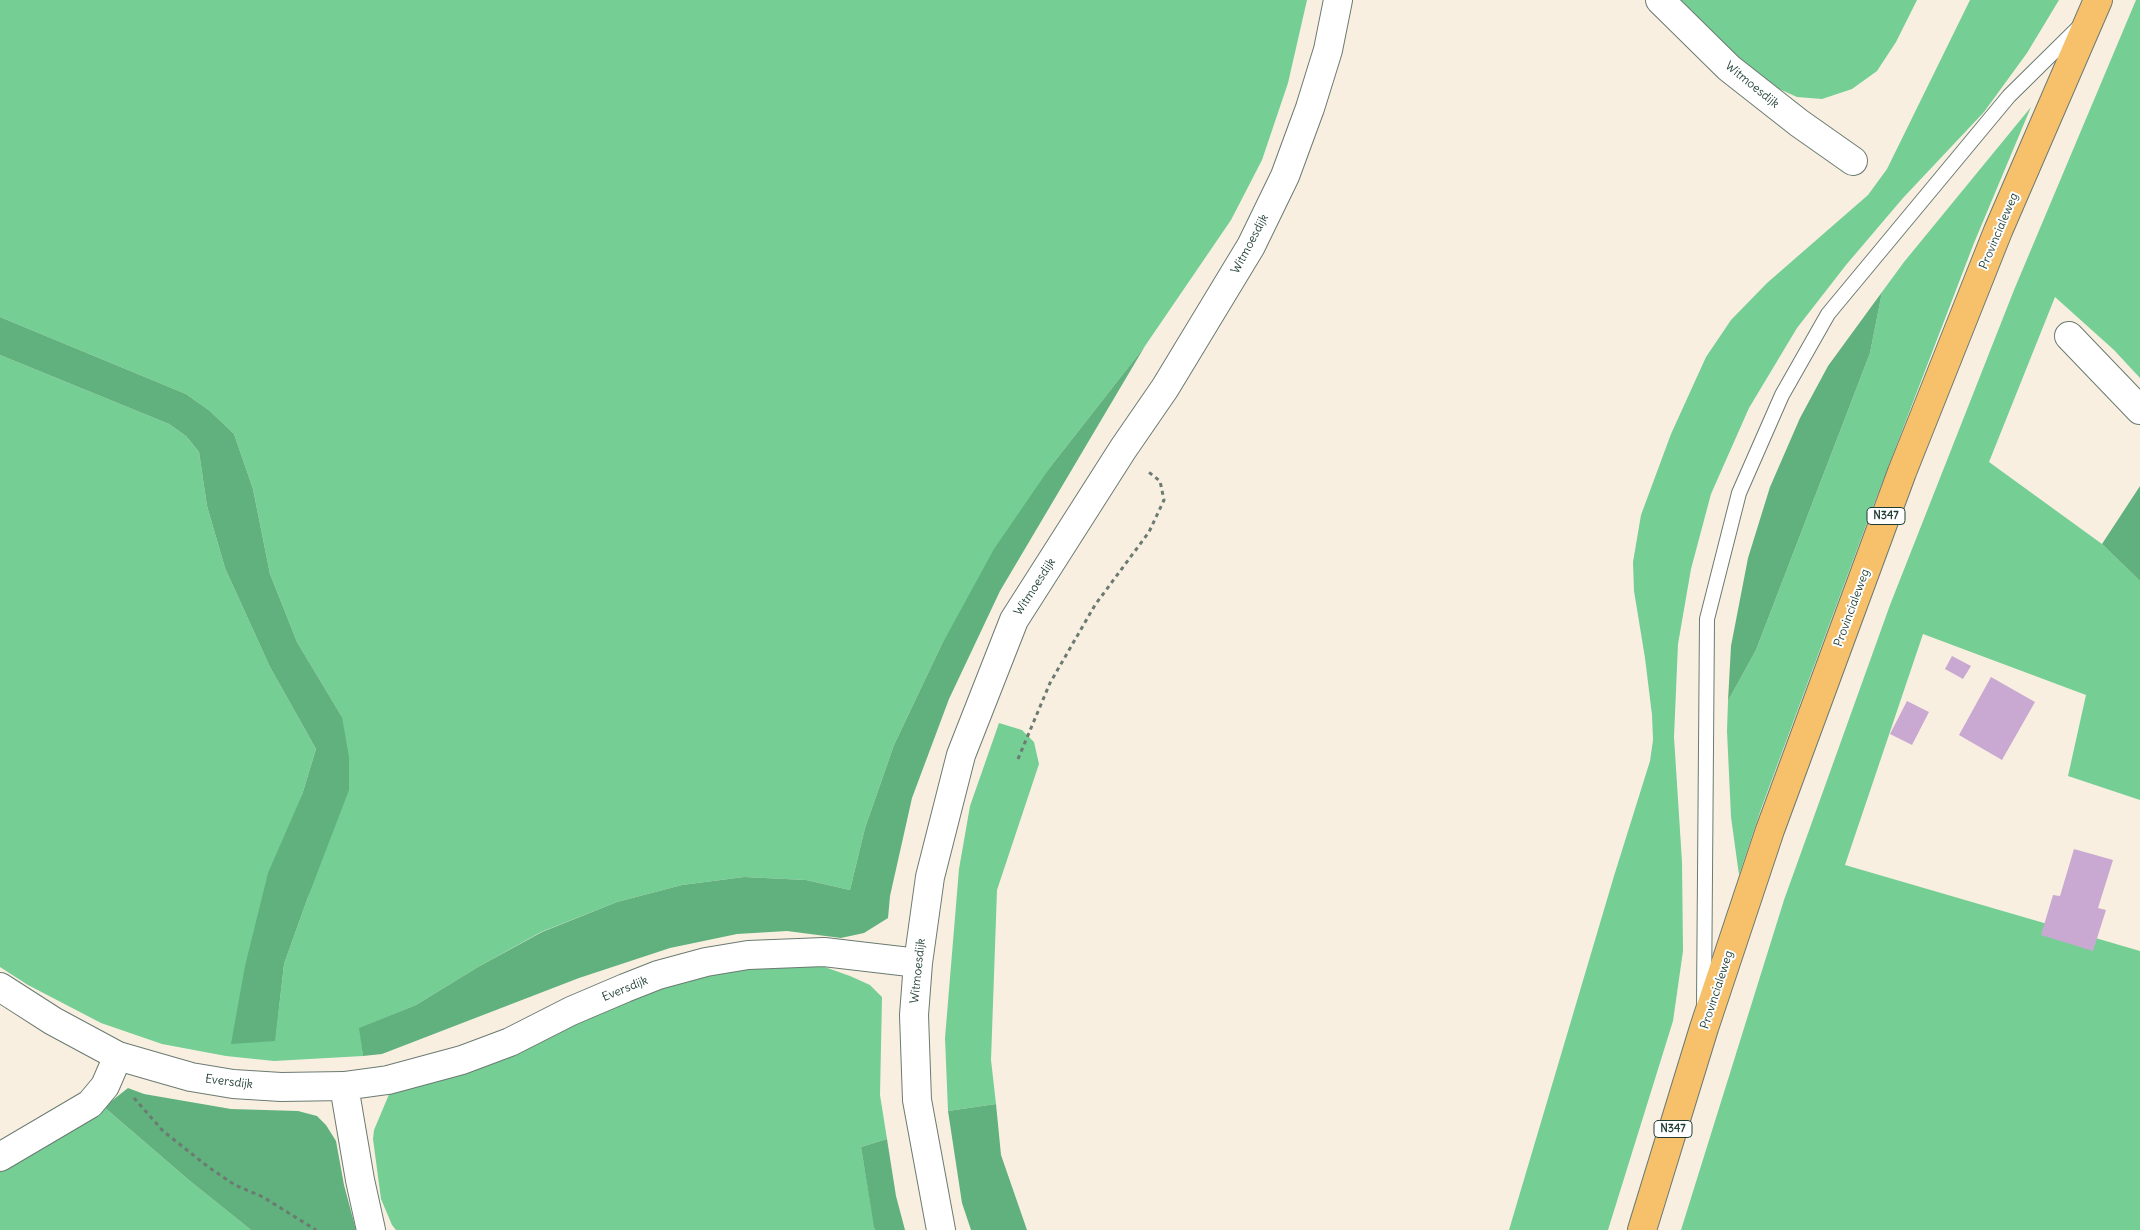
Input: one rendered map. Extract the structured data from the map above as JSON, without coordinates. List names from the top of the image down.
{
  "streets": {
    "main road": ["Provincialeweg", "N347"],
    "street": ["Witmoesdijk", "Eversdijk"]
  },
  "crossings": [
    ["Witmoesdijk", "Eversdijk"]
  ]
}
